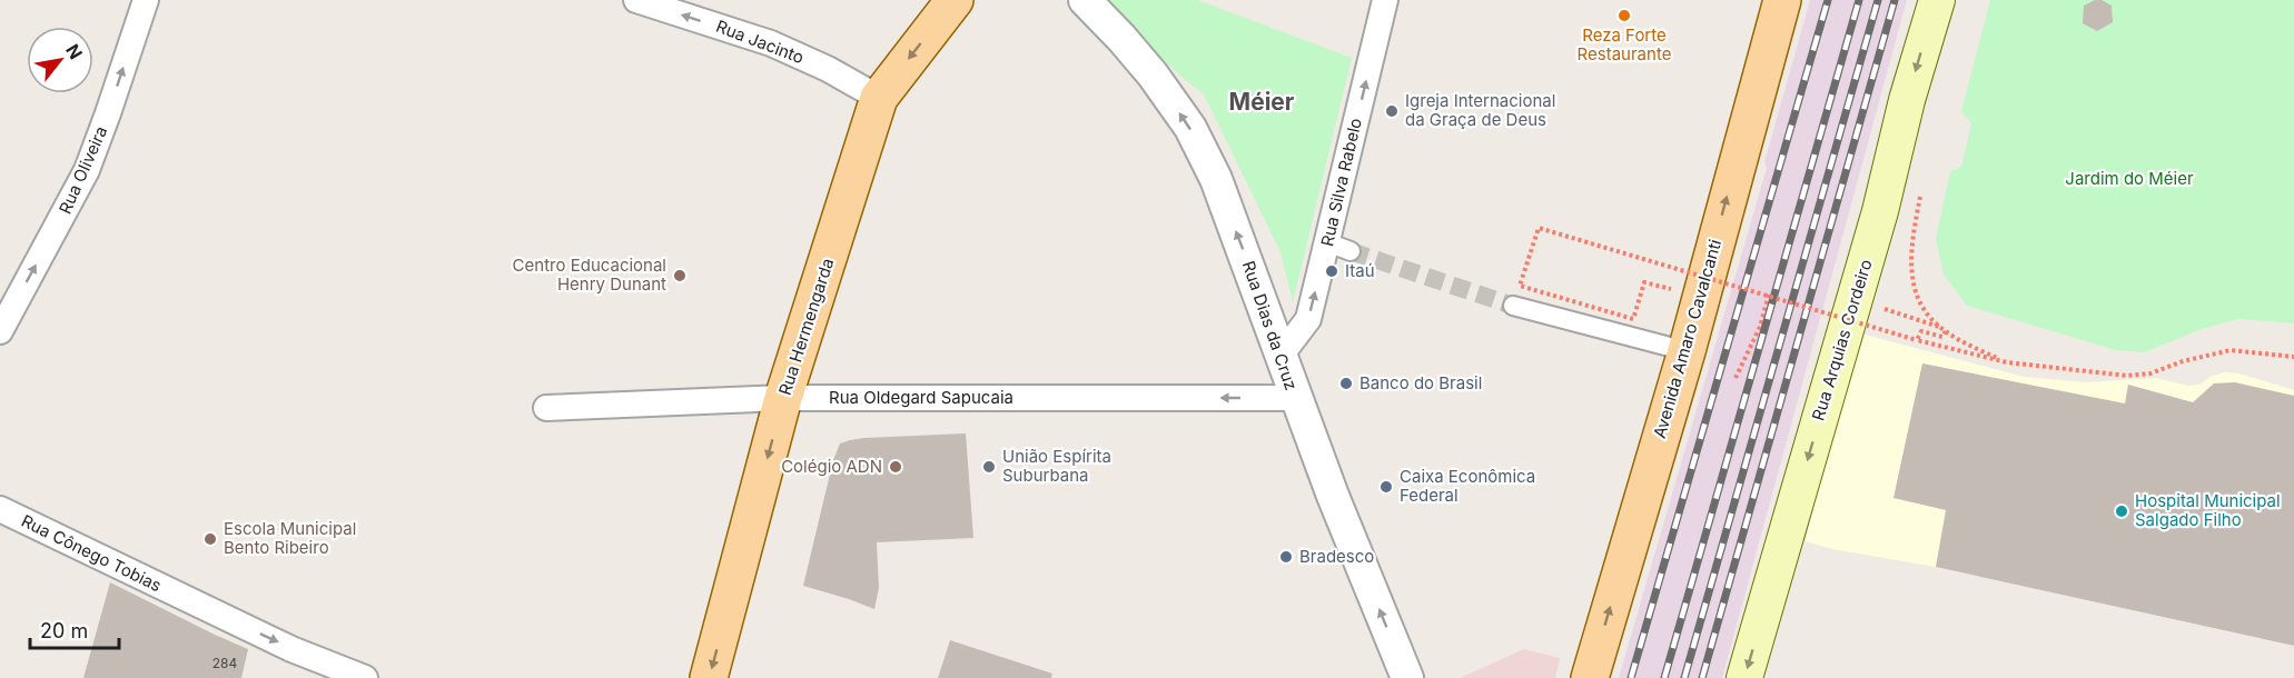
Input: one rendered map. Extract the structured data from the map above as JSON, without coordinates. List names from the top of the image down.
{
  "streets": {
    "main road": ["Rua Hermengarda", "Avenida Amaro Cavalcanti", "Rua Arquias Cordeiro"],
    "street": [
      "Rua Jacinto",
      "Rua Oliveira",
      "Rua Silva Rabelo",
      "Rua Dias da Cruz",
      "Rua Oldegard Sapucaia",
      "Rua Cônego Tobias"
    ]
  },
  "crossings": [
    ["Rua Jacinto", "Rua Hermengarda"],
    ["Rua Silva Rabelo", "Rua Dias da Cruz"],
    ["Rua Dias da Cruz", "Rua Oldegard Sapucaia"],
    ["Rua Hermengarda", "Rua Oldegard Sapucaia"]
  ],
  "one_way": [
    "Rua Jacinto",
    "Rua Oliveira",
    "Rua Silva Rabelo",
    "Rua Dias da Cruz",
    "Rua Hermengarda",
    "Avenida Amaro Cavalcanti",
    "Rua Arquias Cordeiro",
    "Rua Oldegard Sapucaia",
    "Rua Cônego Tobias"
  ],
  "districts": ["Méier"],
  "parks": ["Jardim do Méier"],
  "places": [
    "Reza Forte Restaurante",
    "Igreja Internacional da Graça de Deus",
    "Itaú",
    "Centro Educacional Henry Dunant",
    "Banco do Brasil",
    "Colégio ADN",
    "União Espírita Suburbana",
    "Caixa Econômica Federal",
    "Hospital Municipal Salgado Filho",
    "Escola Municipal Bento Ribeiro",
    "Bradesco"
  ],
  "house_numbers": ["284"],
  "scale_bar": "20 m",
  "north": "top right"
}
